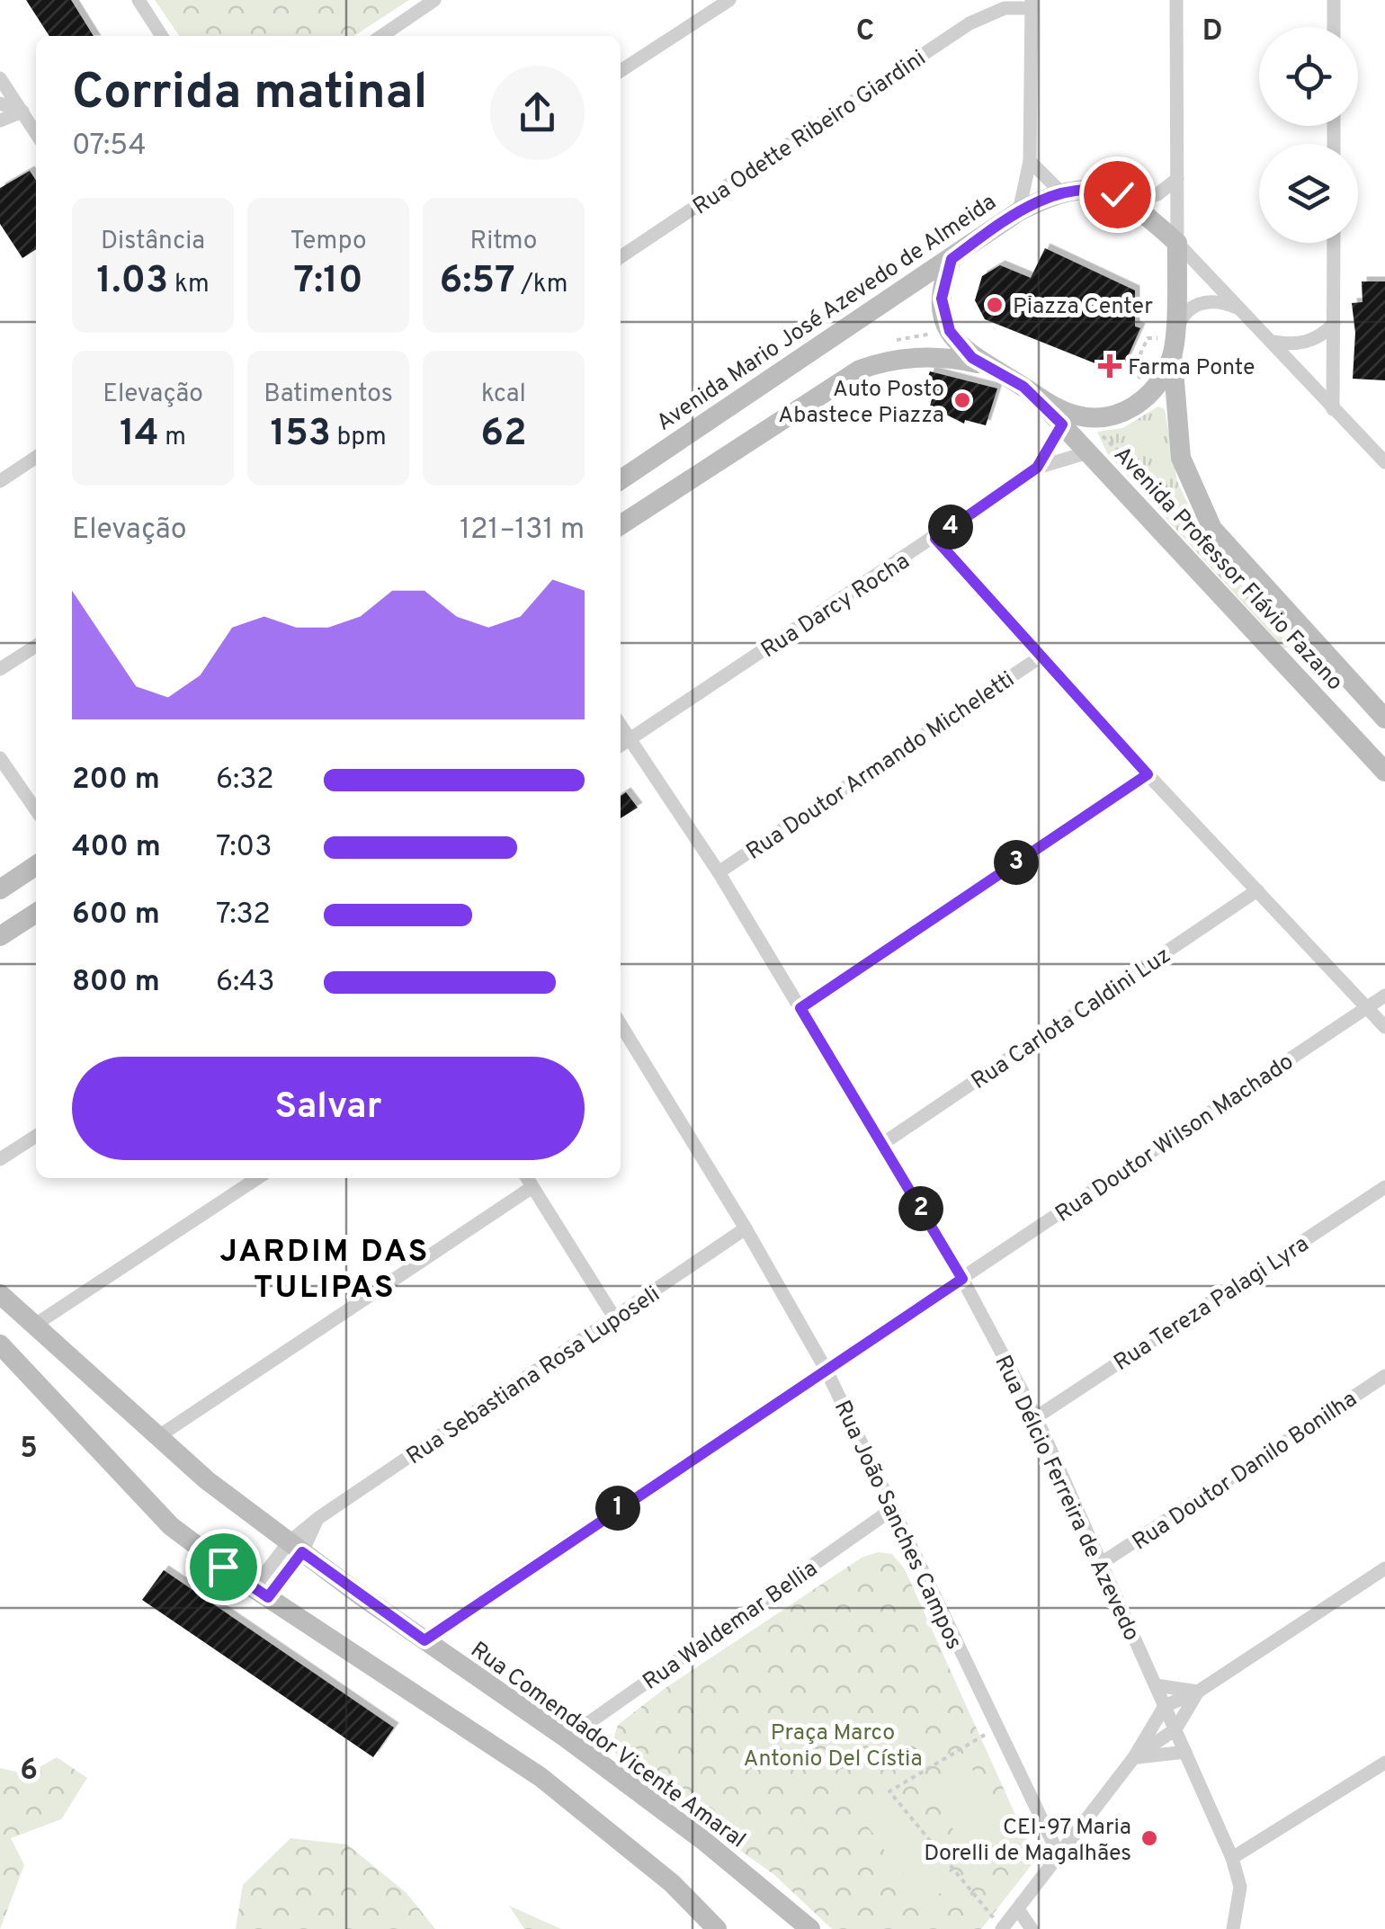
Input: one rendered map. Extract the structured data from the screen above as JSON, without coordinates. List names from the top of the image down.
{
  "streets": {
    "street": [
      "Rua Odette Ribeiro Giardini",
      "Avenida Mario José Azevedo de Almeida",
      "Avenida Professor Flávio Fazano",
      "Rua Darcy Rocha",
      "Rua Doutor Armando Micheletti",
      "Rua Carlota Caldini Luz",
      "Rua Doutor Wilson Machado",
      "Rua Tereza Palagi Lyra",
      "Rua Sebastiana Rosa Luposeli",
      "Rua Doutor Danilo Bonilha",
      "Rua Délcio Ferreira de Azevedo",
      "Rua João Sanches Campos",
      "Rua Waldemar Bellia",
      "Rua Comendador Vicente Amaral"
    ]
  },
  "crossings": [
    ["Avenida Mario José Azevedo de Almeida", "Avenida Professor Flávio Fazano"],
    ["Avenida Professor Flávio Fazano", "Rua Darcy Rocha"],
    ["Rua Darcy Rocha", "Rua Délcio Ferreira de Azevedo"],
    ["Rua Doutor Armando Micheletti", "Rua Délcio Ferreira de Azevedo"],
    ["Rua Carlota Caldini Luz", "Rua Délcio Ferreira de Azevedo"],
    ["Rua Doutor Wilson Machado", "Rua Délcio Ferreira de Azevedo"],
    ["Rua Doutor Wilson Machado", "Rua João Sanches Campos"],
    ["Rua Doutor Wilson Machado", "Rua Comendador Vicente Amaral"],
    ["Rua Tereza Palagi Lyra", "Rua Délcio Ferreira de Azevedo"],
    ["Rua Sebastiana Rosa Luposeli", "Rua João Sanches Campos"],
    ["Rua Sebastiana Rosa Luposeli", "Rua Comendador Vicente Amaral"],
    ["Rua Doutor Danilo Bonilha", "Rua Délcio Ferreira de Azevedo"],
    ["Rua João Sanches Campos", "Rua Waldemar Bellia"],
    ["Rua Waldemar Bellia", "Rua Comendador Vicente Amaral"]
  ],
  "districts": ["JARDIM DAS TULIPAS"],
  "parks": ["Praça Marco Antonio Del Cístia"],
  "places": {
    "other": ["Piazza Center", "Auto Posto Abastece Piazza", "CEI-97 Maria Dorelli de Magalhães"],
    "health": ["Farma Ponte"]
  },
  "page": {
    "heading": ["Corrida matinal", "07:54"],
    "stats": [
      ["Distância", "1.03 km"],
      ["Tempo", "7:10"],
      ["Ritmo", "6:57 /km"],
      ["Elevação", "14 m"],
      ["Batimentos", "153 bpm"],
      ["kcal", "62"]
    ],
    "chart": ["Elevação", "121–131 m"],
    "pins": [
      "4",
      "3",
      "2",
      "1"
    ],
    "list": [
      {
        "name": "200 m",
        "note": "6:32"
      },
      {
        "name": "400 m",
        "note": "7:03"
      },
      {
        "name": "600 m",
        "note": "7:32"
      },
      {
        "name": "800 m",
        "note": "6:43"
      }
    ],
    "buttons": "Salvar"
  },
  "grid": {
    "columns": ["C", "D"],
    "rows": ["5", "6"]
  }
}
